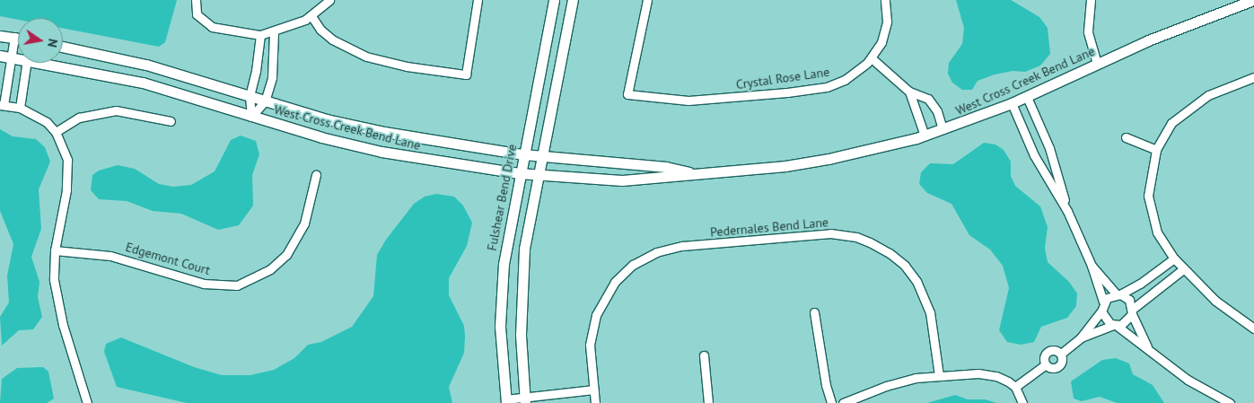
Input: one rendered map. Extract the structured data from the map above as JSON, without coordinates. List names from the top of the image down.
{
  "streets": {
    "main road": ["West Cross Creek Bend Lane", "Fulshear Bend Drive"],
    "street": ["Crystal Rose Lane", "Pedernales Bend Lane", "Edgemont Court"]
  },
  "crossings": [
    ["West Cross Creek Bend Lane", "Fulshear Bend Drive"]
  ],
  "north": "right"
}
